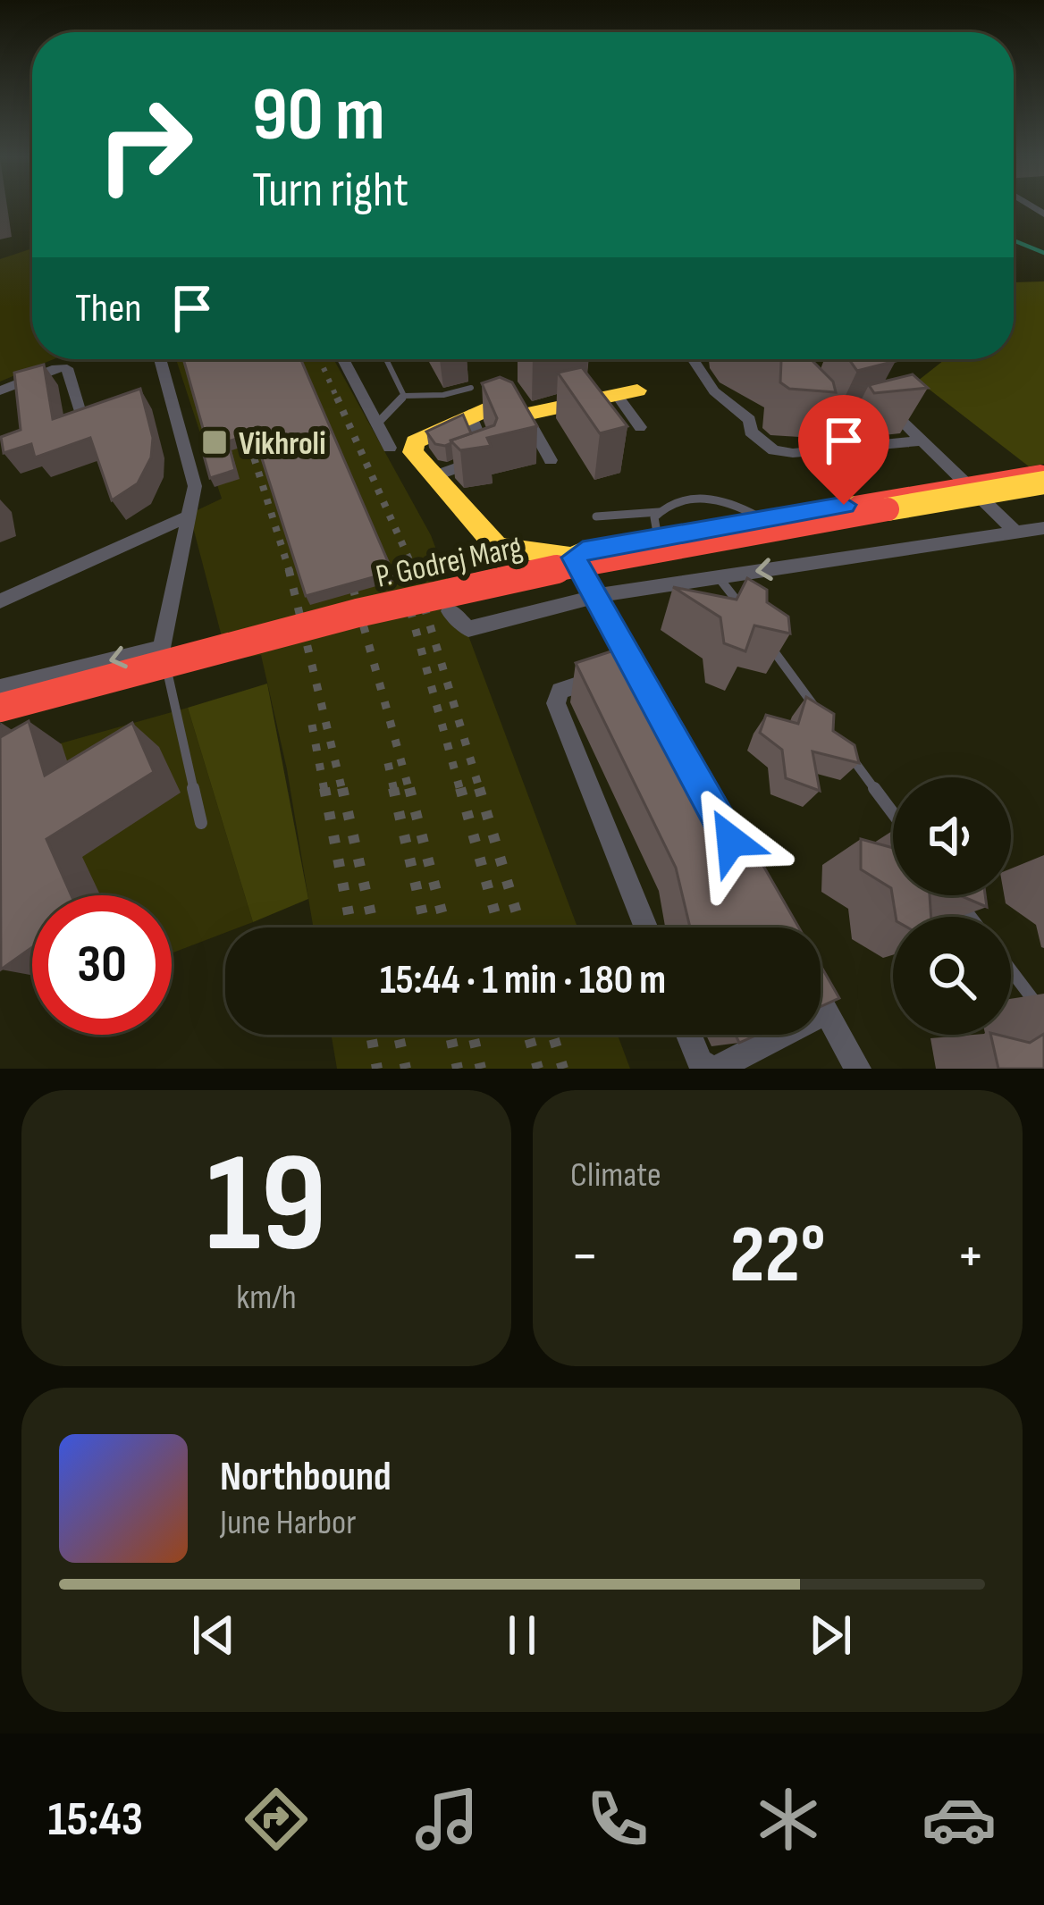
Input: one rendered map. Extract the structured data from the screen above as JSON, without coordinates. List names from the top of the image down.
{
  "streets": {
    "street": ["P. Godrej Marg"]
  },
  "places": {
    "transit": ["Vikhroli"]
  },
  "page": {
    "turn": ["90 m", "Turn right"],
    "then": "Then",
    "limit": "30",
    "trip": "15:44 · 1 min · 180 m",
    "tile": [
      ["19", "km/h"],
      "Climate"
    ],
    "heat": ["−", "22°", "+"],
    "song": ["Northbound", "June Harbor"],
    "tabs": "15:43"
  }
}
